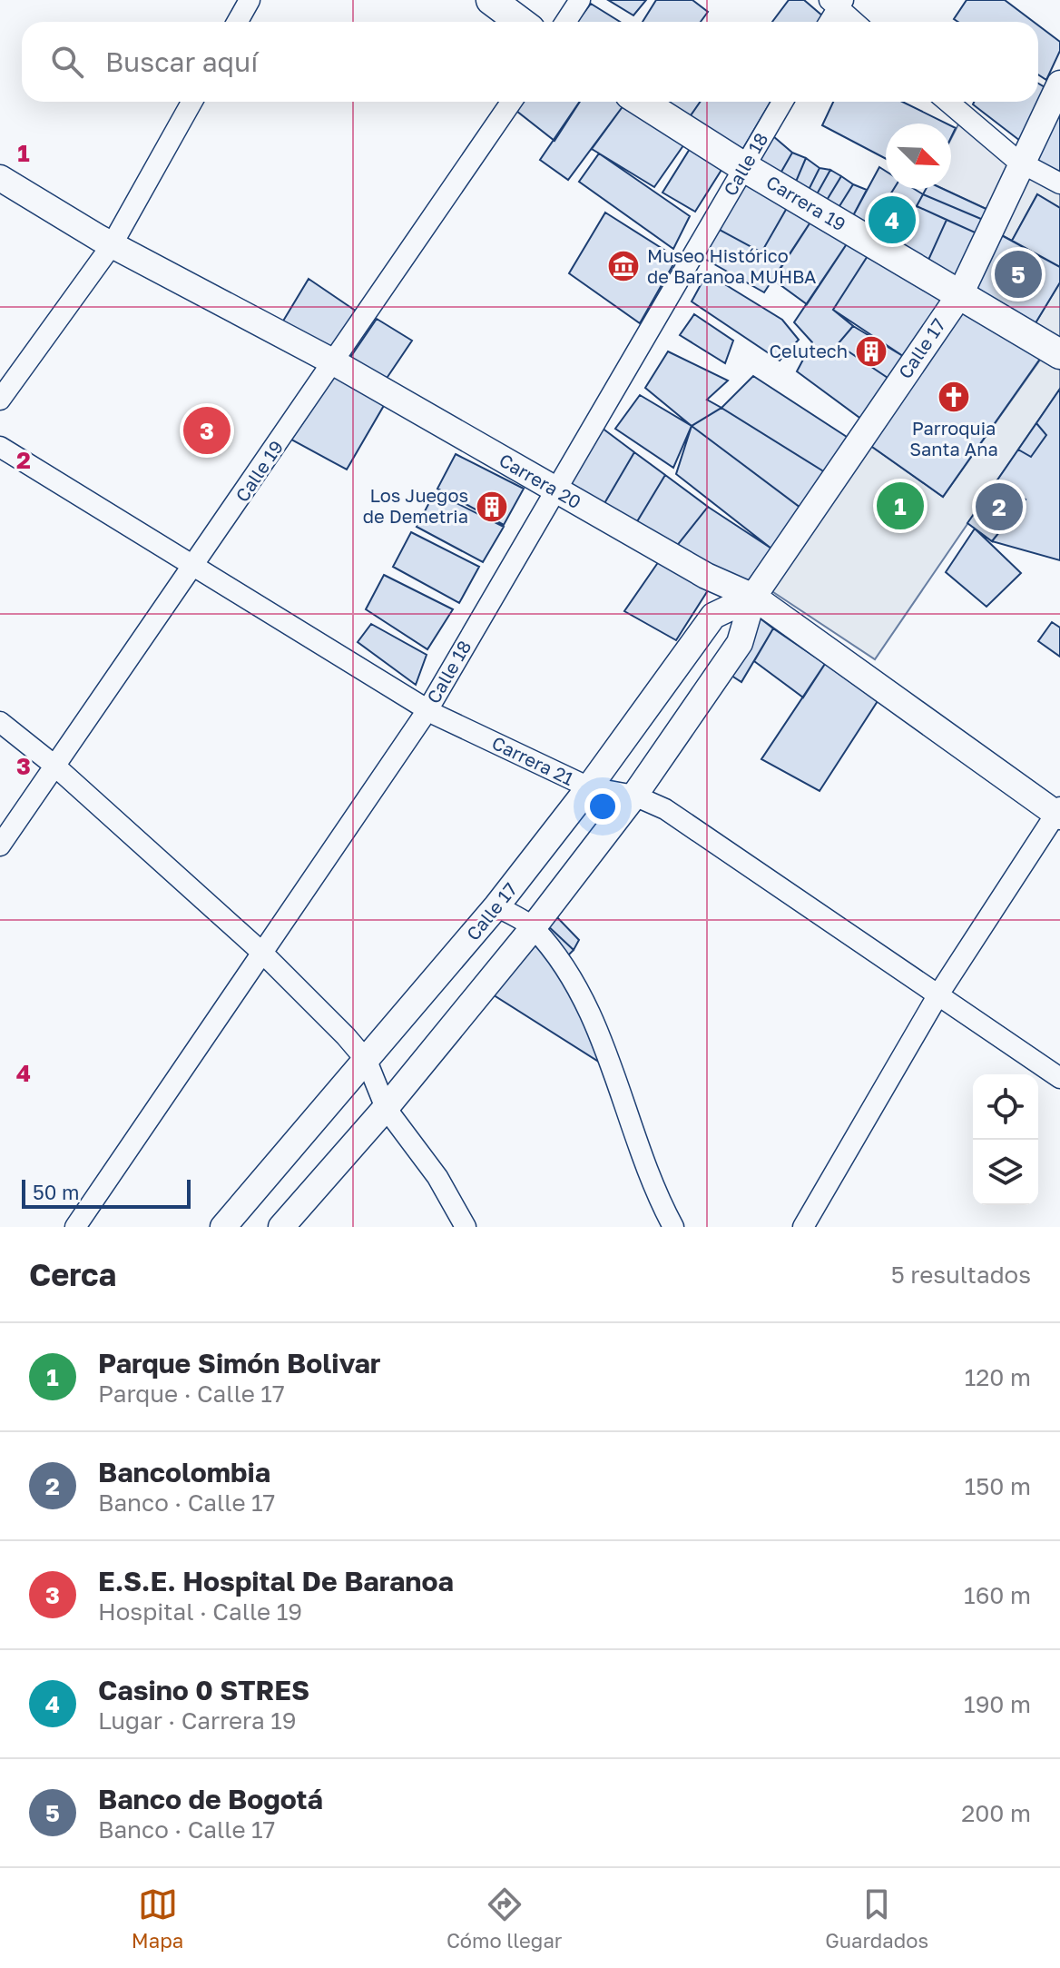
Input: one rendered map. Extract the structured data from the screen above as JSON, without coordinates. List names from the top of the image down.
{
  "streets": {
    "main road": ["Carrera 19"],
    "street": [
      "Calle 18",
      "Calle 17",
      "Calle 19",
      "Carrera 20",
      "Carrera 21"
    ]
  },
  "crossings": [
    ["Calle 18", "Carrera 19"],
    ["Calle 18", "Carrera 20"],
    ["Calle 18", "Carrera 21"],
    ["Carrera 19", "Calle 17"],
    ["Calle 17", "Carrera 20"],
    ["Calle 17", "Carrera 21"],
    ["Calle 19", "Carrera 20"],
    ["Calle 19", "Carrera 21"]
  ],
  "places": {
    "museum": ["Museo Histórico de Baranoa MUHBA"],
    "building": ["Celutech", "Los Juegos de Demetria"],
    "church": ["Parroquia Santa Ana"]
  },
  "scale_bar": "50 m",
  "north": "bottom right",
  "page": {
    "search": "Buscar aquí",
    "pins": [
      "4",
      "5",
      "3",
      "1",
      "2"
    ],
    "scale": "50 m",
    "heading": ["Cerca", "5 resultados"],
    "list": [
      {
        "mark": "1",
        "name": "Parque Simón Bolivar",
        "note": "Parque · Calle 17",
        "value": "120 m"
      },
      {
        "mark": "2",
        "name": "Bancolombia",
        "note": "Banco · Calle 17",
        "value": "150 m"
      },
      {
        "mark": "3",
        "name": "E.S.E. Hospital De Baranoa",
        "note": "Hospital · Calle 19",
        "value": "160 m"
      },
      {
        "mark": "4",
        "name": "Casino 0 STRES",
        "note": "Lugar · Carrera 19",
        "value": "190 m"
      },
      {
        "mark": "5",
        "name": "Banco de Bogotá",
        "note": "Banco · Calle 17",
        "value": "200 m"
      }
    ],
    "nav": ["Mapa", "Cómo llegar", "Guardados"]
  },
  "grid": {
    "rows": [
      "1",
      "2",
      "3",
      "4"
    ]
  }
}
